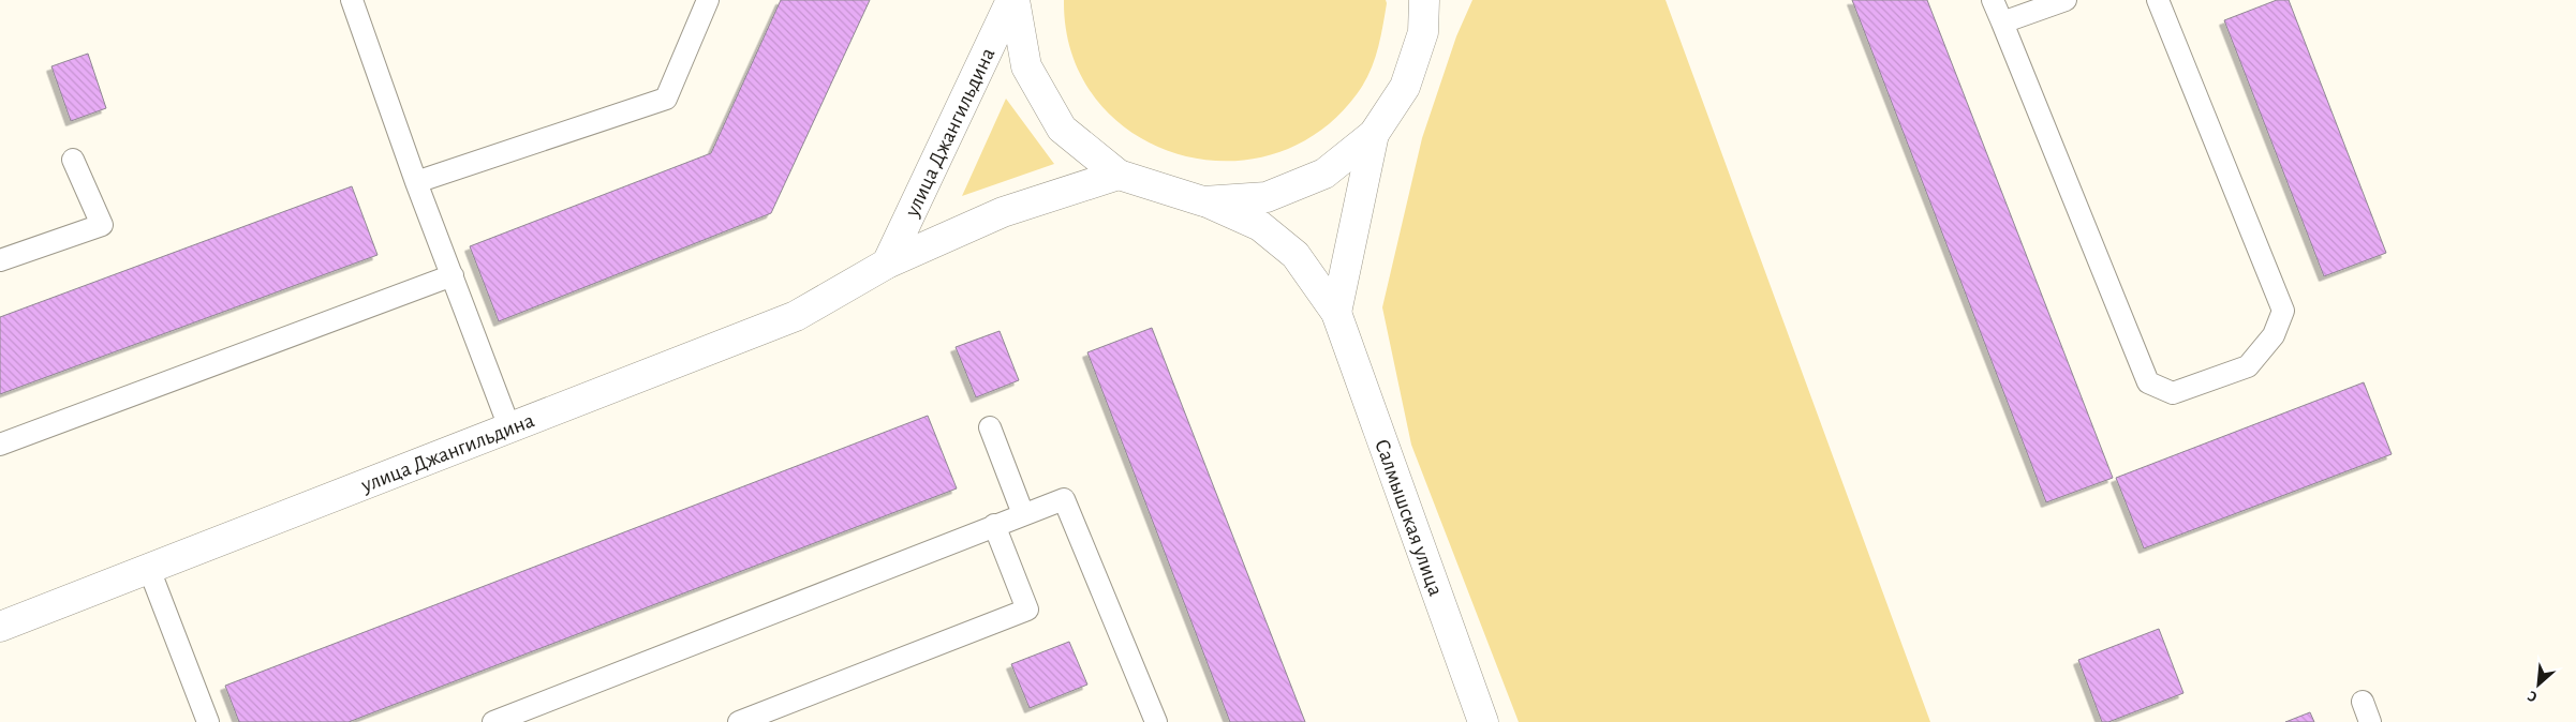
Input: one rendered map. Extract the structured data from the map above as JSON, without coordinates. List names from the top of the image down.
{
  "streets": {
    "main road": ["улица Джангильдина", "Салмышская улица"]
  },
  "crossings": [
    ["улица Джангильдина", "Салмышская улица"]
  ],
  "north": "bottom left"
}
